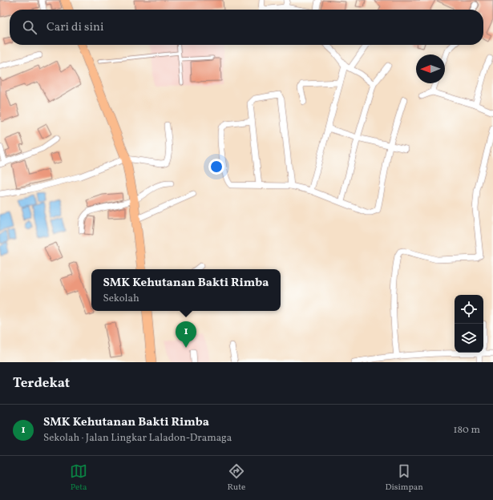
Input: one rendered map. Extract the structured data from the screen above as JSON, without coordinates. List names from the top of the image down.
{
  "north": "left",
  "page": {
    "search": "Cari di sini",
    "popup": ["SMK Kehutanan Bakti Rimba", "Sekolah"],
    "pins": "1",
    "heading": "Terdekat",
    "list": [
      {
        "mark": "1",
        "name": "SMK Kehutanan Bakti Rimba",
        "note": "Sekolah · Jalan Lingkar Laladon-Dramaga",
        "value": "180 m"
      }
    ],
    "nav": ["Peta", "Rute", "Disimpan"]
  }
}
